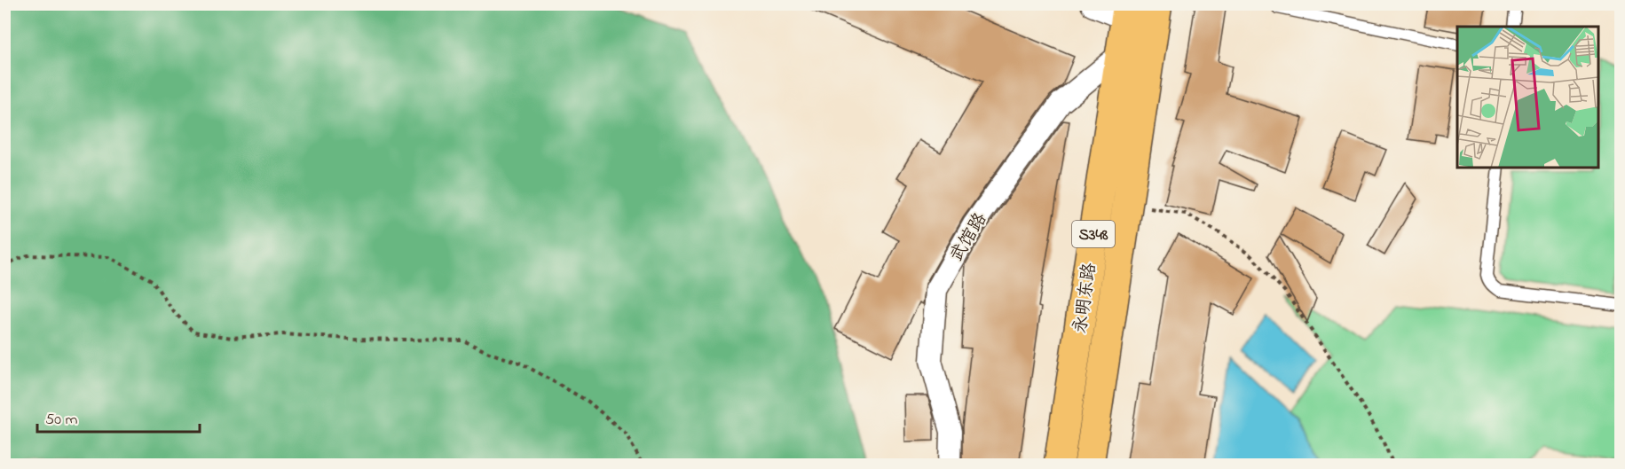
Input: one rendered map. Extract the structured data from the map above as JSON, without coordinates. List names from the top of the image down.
{
  "streets": {
    "main road": ["S348", "永明东路"],
    "street": ["武馆路"]
  },
  "crossings": [
    ["武馆路", "永明东路"]
  ],
  "scale_bar": "50 m"
}
